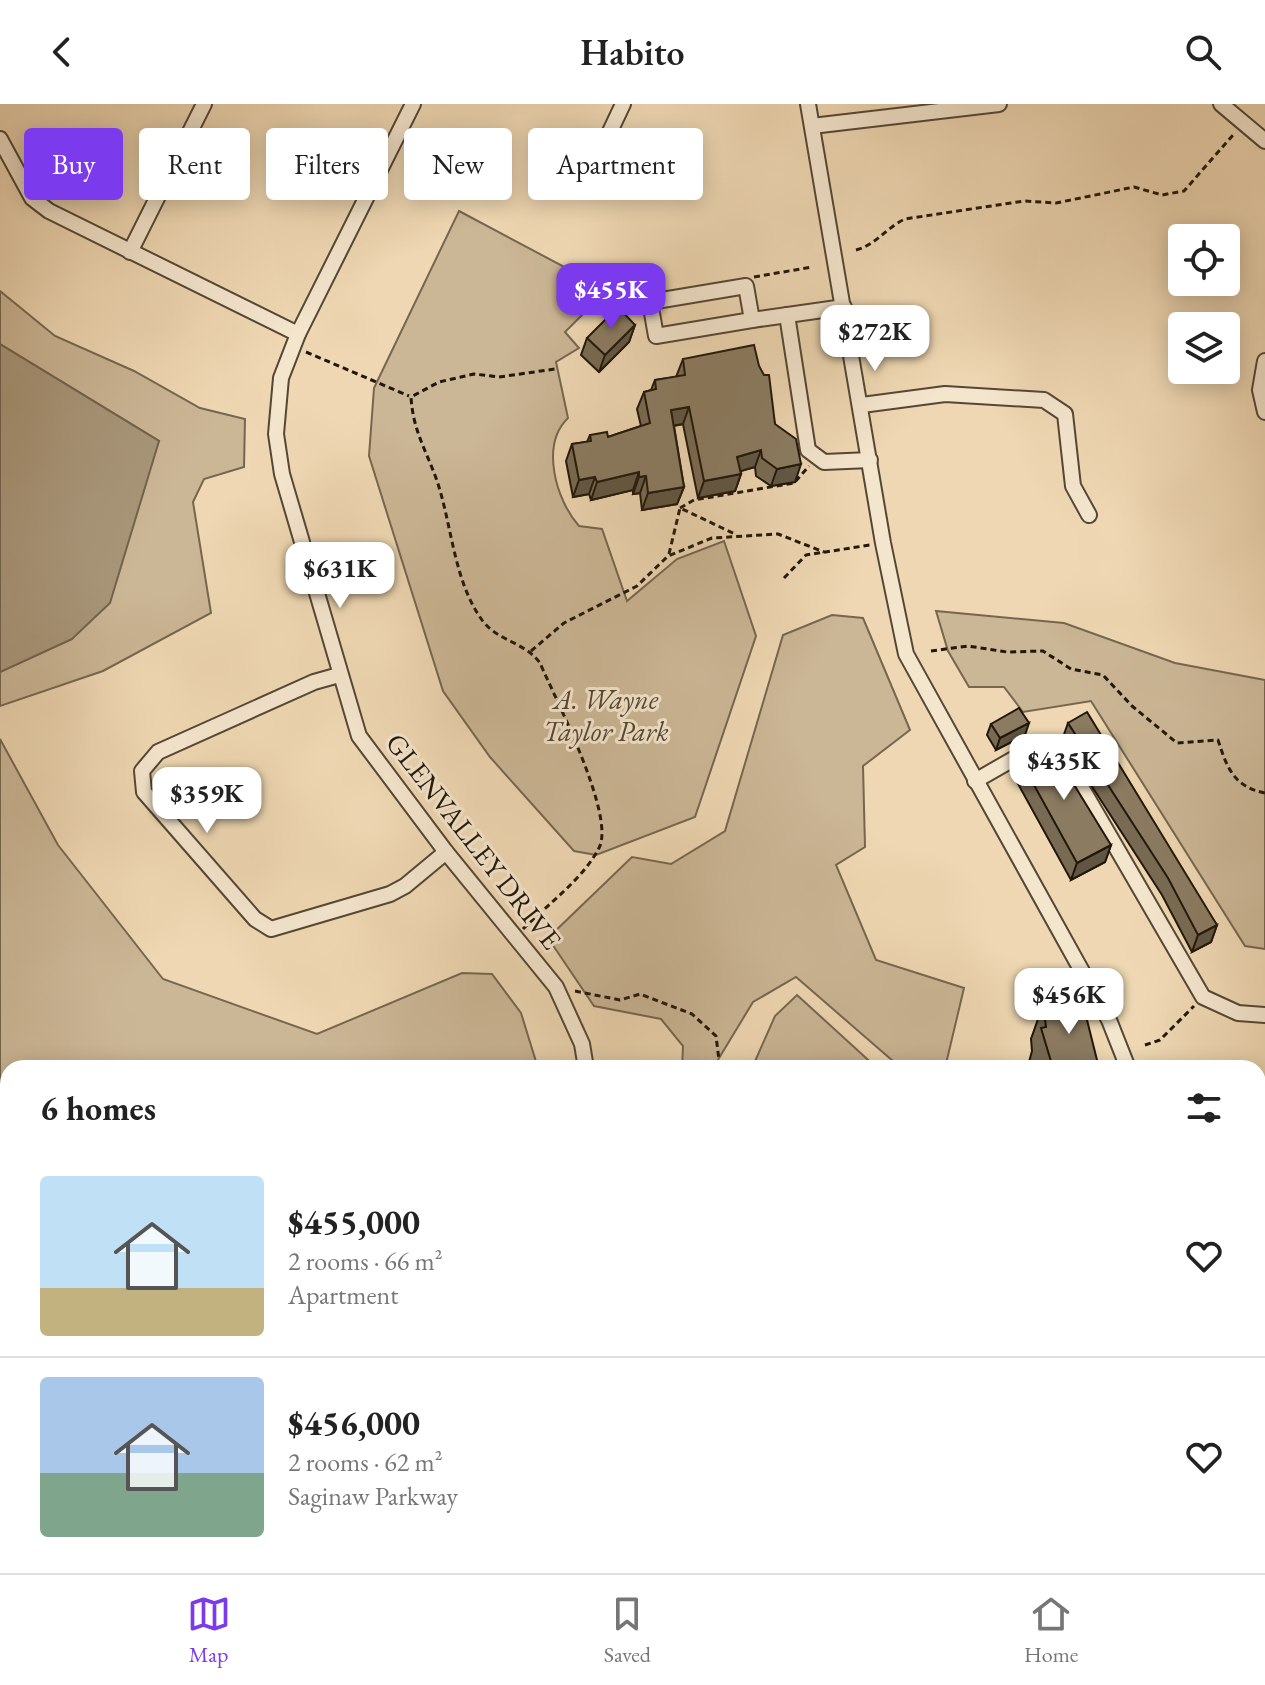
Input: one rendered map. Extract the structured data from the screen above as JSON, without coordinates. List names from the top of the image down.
{
  "streets": {
    "street": ["GLENVALLEY DRIVE"]
  },
  "parks": ["A. Wayne Taylor Park"],
  "page": {
    "header": "Habito",
    "chip": [
      "Buy",
      "Rent",
      "Filters",
      "New",
      "Apartment"
    ],
    "price": [
      "$455K",
      "$272K",
      "$631K",
      "$435K",
      "$359K",
      "$456K"
    ],
    "heading": "6 homes",
    "list": [
      {
        "name": "$455,000",
        "note": "2 rooms · 66 m² · Apartment"
      },
      {
        "name": "$456,000",
        "note": "2 rooms · 62 m² · Saginaw Parkway"
      }
    ],
    "tabs": ["Map", "Saved", "Home"]
  }
}
